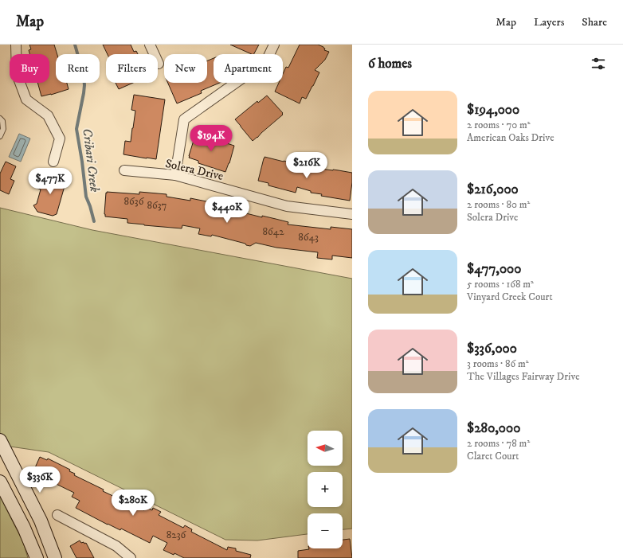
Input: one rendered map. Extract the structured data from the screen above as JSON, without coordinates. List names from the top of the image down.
{
  "streets": {
    "street": ["Solera Drive"]
  },
  "water": ["Cribari Creek"],
  "house_numbers": [
    "8636",
    "8637",
    "8642",
    "8643",
    "8236"
  ],
  "north": "left",
  "page": {
    "header": "Map",
    "nav": ["Map", "Layers", "Share"],
    "heading": "6 homes",
    "chip": [
      "Buy",
      "Rent",
      "Filters",
      "New",
      "Apartment"
    ],
    "list": [
      {
        "name": "$194,000",
        "note": "2 rooms · 70 m² · American Oaks Drive"
      },
      {
        "name": "$216,000",
        "note": "2 rooms · 80 m² · Solera Drive"
      },
      {
        "name": "$477,000",
        "note": "5 rooms · 168 m² · Vinyard Creek Court"
      },
      {
        "name": "$336,000",
        "note": "3 rooms · 86 m² · The Villages Fairway Drive"
      },
      {
        "name": "$280,000",
        "note": "2 rooms · 78 m² · Claret Court"
      }
    ],
    "price": [
      "$194K",
      "$216K",
      "$477K",
      "$440K",
      "$336K",
      "$280K"
    ],
    "map_buttons": ["+", "−"]
  }
}
